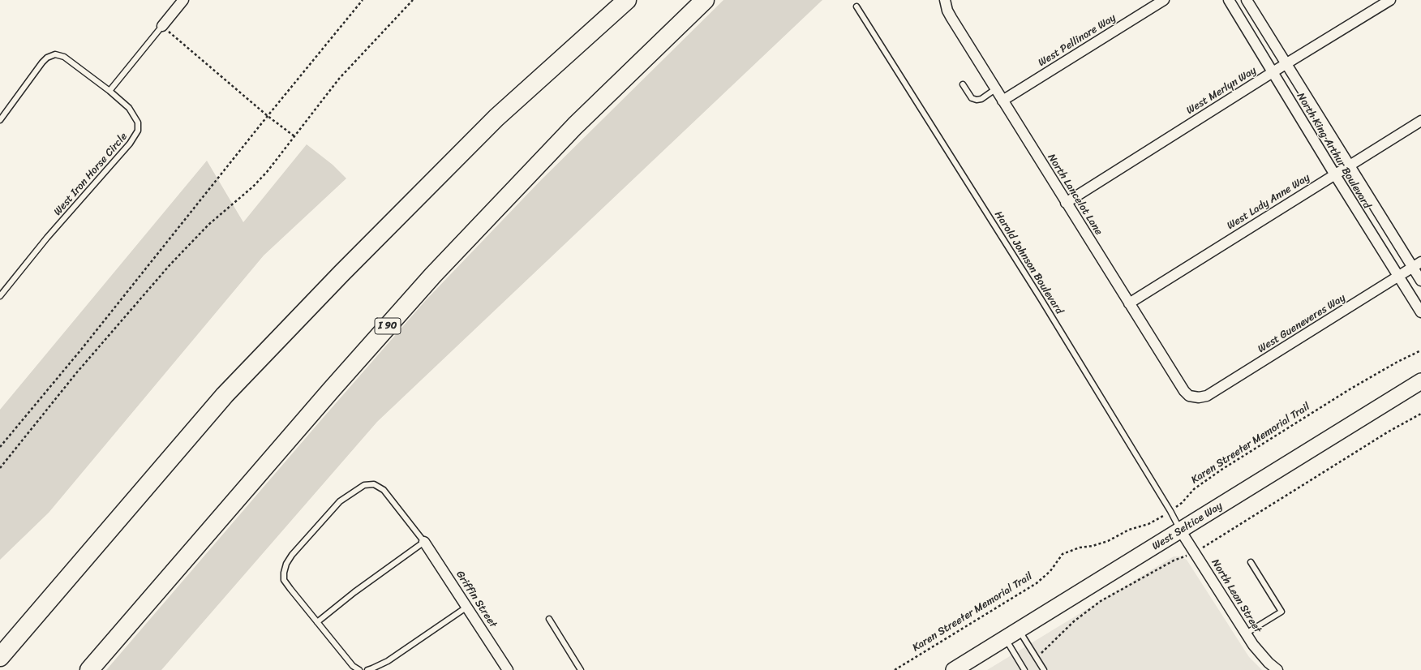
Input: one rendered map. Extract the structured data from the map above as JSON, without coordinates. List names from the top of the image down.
{
  "streets": {
    "highway": ["I 90"],
    "main road": ["West Seltice Way"],
    "street": [
      "West Pellinore Way",
      "West Merlyn Way",
      "North King Arthur Boulevard",
      "North Lancelot Lane",
      "West Lady Anne Way",
      "West Gueneveres Way",
      "North Lean Street",
      "Griffin Street"
    ],
    "lane": ["West Iron Horse Circle", "Harold Johnson Boulevard"],
    "path": ["Karen Streeter Memorial Trail"]
  },
  "crossings": [
    ["West Pellinore Way", "North Lancelot Lane"],
    ["West Merlyn Way", "North King Arthur Boulevard"],
    ["West Merlyn Way", "North Lancelot Lane"],
    ["North King Arthur Boulevard", "West Lady Anne Way"],
    ["North King Arthur Boulevard", "West Gueneveres Way"],
    ["North Lancelot Lane", "West Lady Anne Way"],
    ["North Lancelot Lane", "West Gueneveres Way"],
    ["Harold Johnson Boulevard", "Karen Streeter Memorial Trail"],
    ["Harold Johnson Boulevard", "West Seltice Way"],
    ["Harold Johnson Boulevard", "North Lean Street"],
    ["West Seltice Way", "North Lean Street"]
  ]
}
